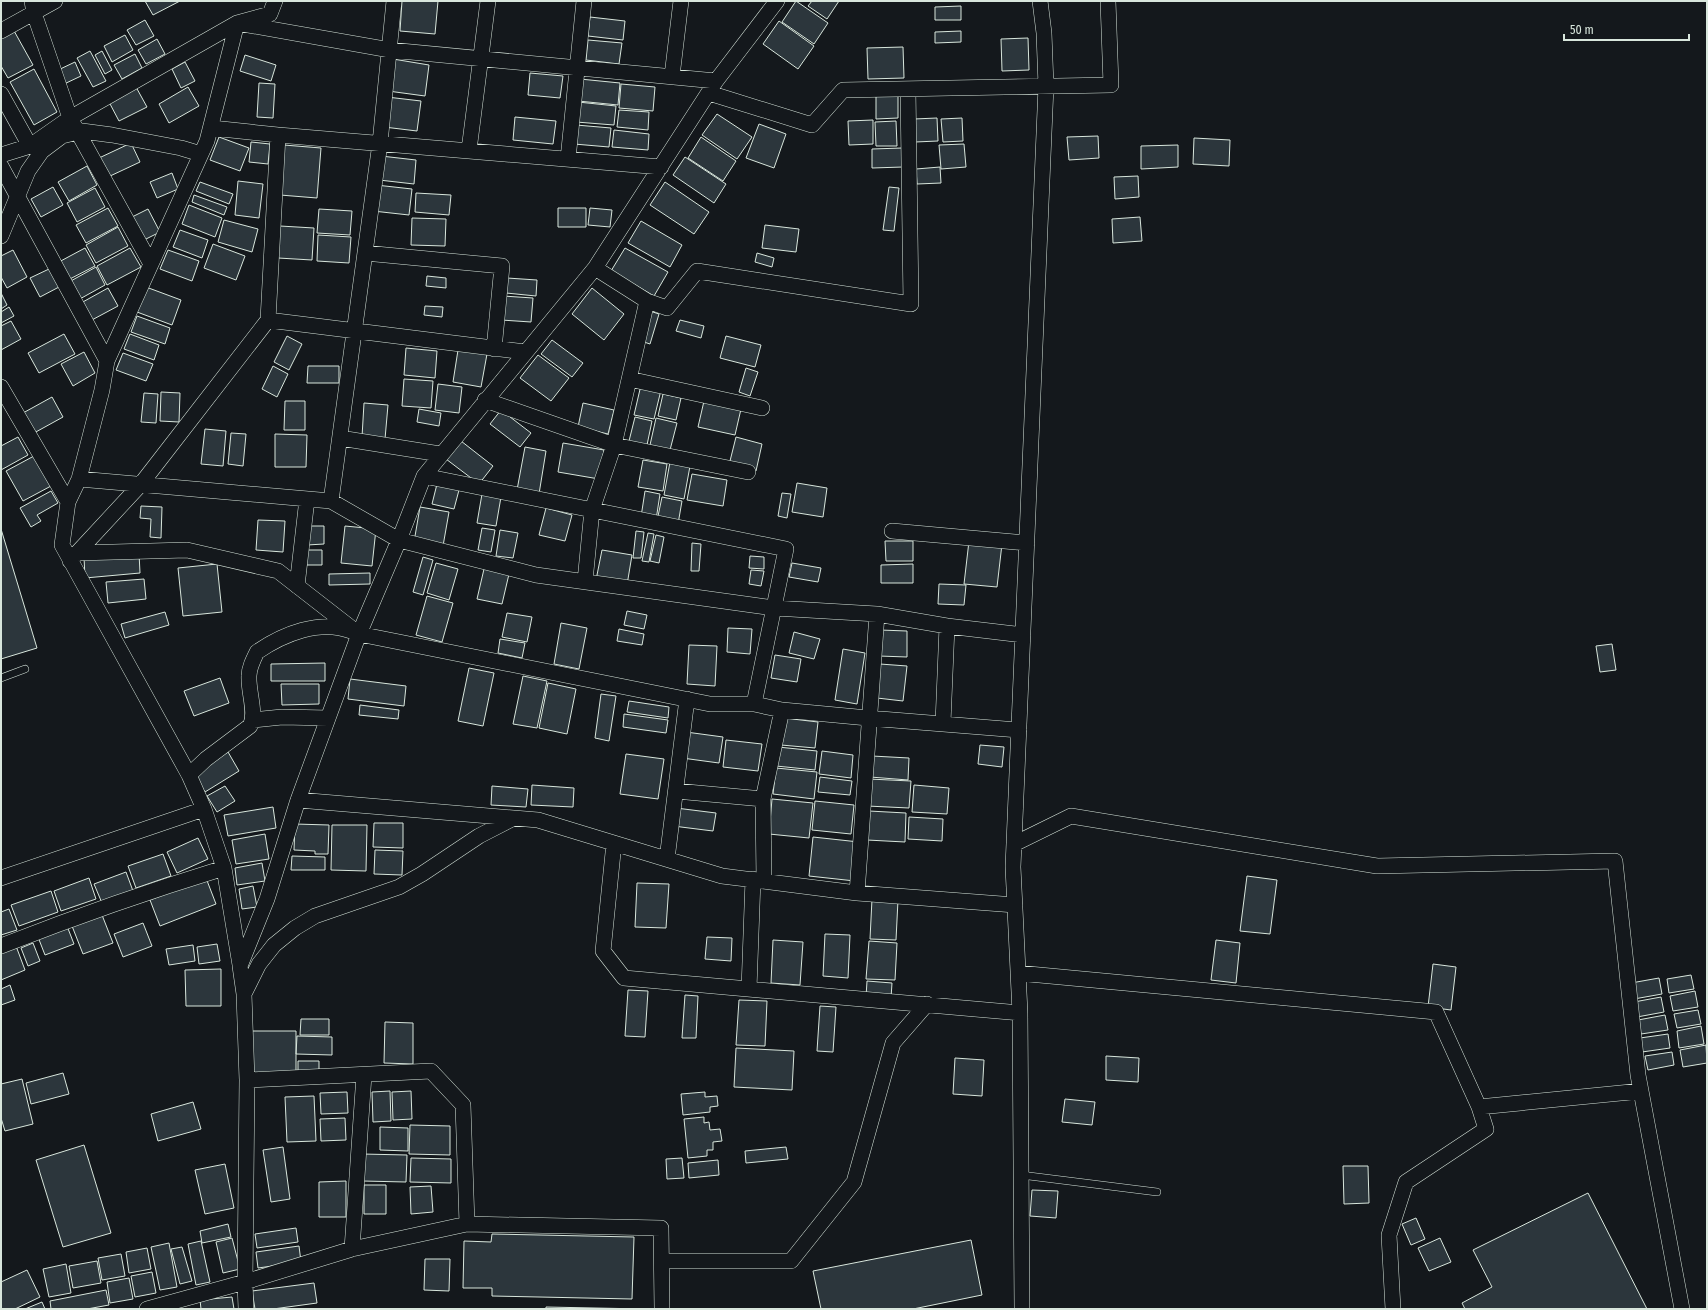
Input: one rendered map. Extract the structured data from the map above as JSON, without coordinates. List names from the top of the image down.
{
  "scale_bar": "50 m"
}
